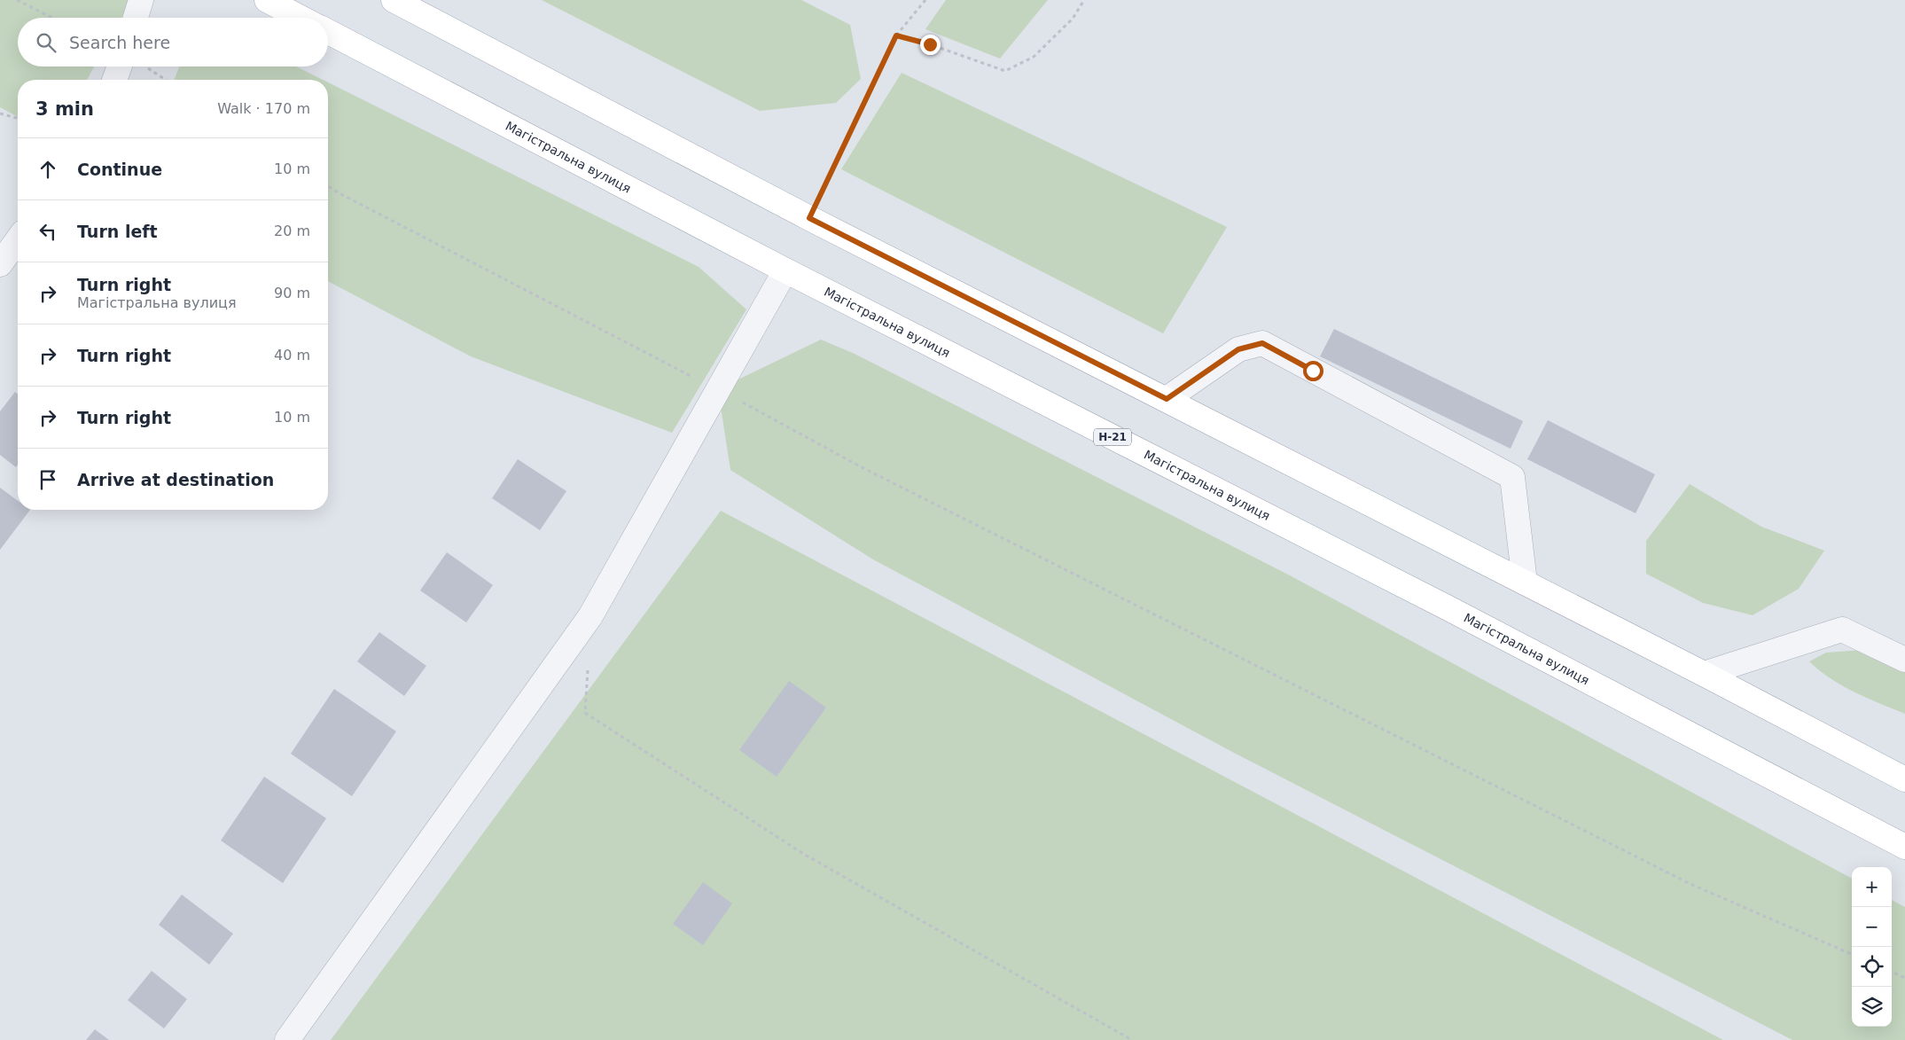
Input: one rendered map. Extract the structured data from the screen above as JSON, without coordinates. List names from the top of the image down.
{
  "streets": {
    "main road": ["Магістральна вулиця", "Н-21"]
  },
  "page": {
    "search": "Search here",
    "heading": ["3 min", "Walk · 170 m"],
    "list": [
      ["Continue", "10 m"],
      ["Turn left", "20 m"],
      ["Turn right", "Магістральна вулиця", "90 m"],
      ["Turn right", "40 m"],
      ["Turn right", "10 m"],
      "Arrive at destination"
    ],
    "map_buttons": ["+", "−"]
  }
}
